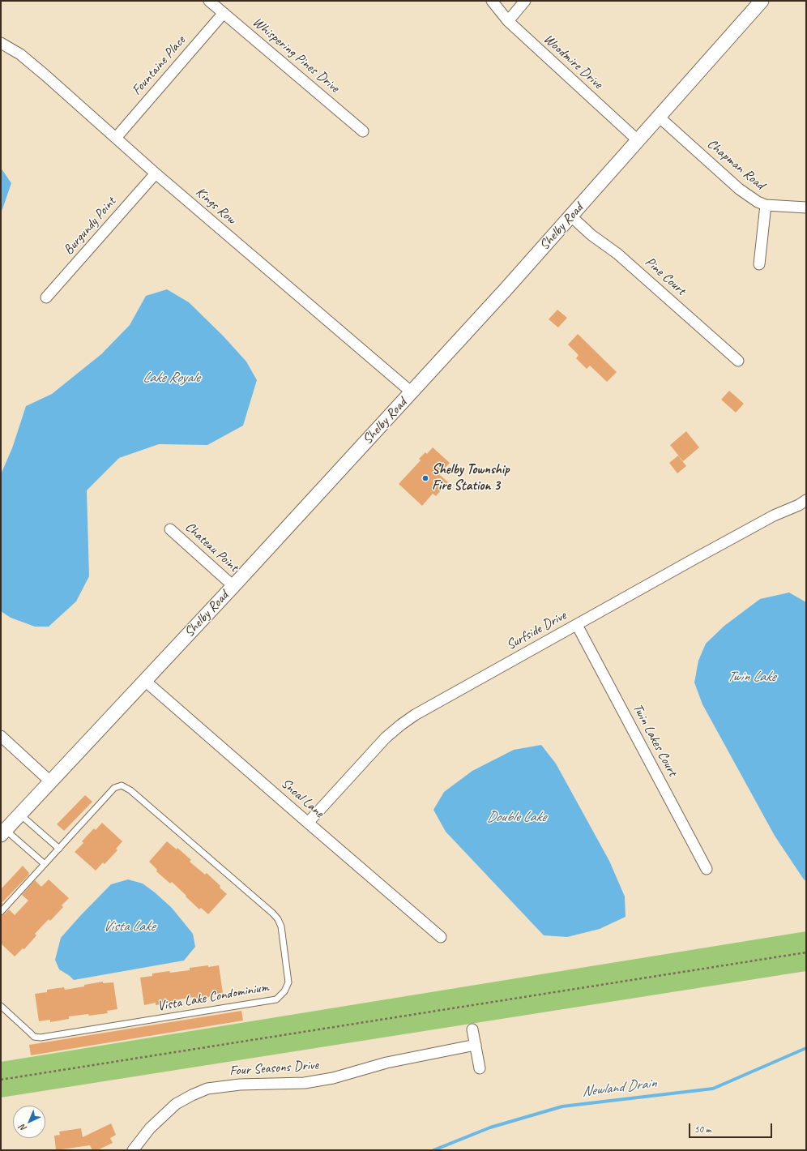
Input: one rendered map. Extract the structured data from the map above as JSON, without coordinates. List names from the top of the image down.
{
  "streets": {
    "street": [
      "Whispering Pines Drive",
      "Woodmire Drive",
      "Fountaine Place",
      "Chapman Road",
      "Kings Row",
      "Burgundy Point",
      "Shelby Road",
      "Pine Court",
      "Chateau Point",
      "Surfside Drive",
      "Twin Lakes Court",
      "Snoal Lane",
      "Four Seasons Drive"
    ],
    "lane": ["Vista Lake Condominium"]
  },
  "crossings": [
    ["Whispering Pines Drive", "Fountaine Place"],
    ["Woodmire Drive", "Shelby Road"],
    ["Fountaine Place", "Kings Row"],
    ["Chapman Road", "Shelby Road"],
    ["Kings Row", "Burgundy Point"],
    ["Kings Row", "Shelby Road"],
    ["Shelby Road", "Pine Court"],
    ["Shelby Road", "Chateau Point"],
    ["Shelby Road", "Snoal Lane"],
    ["Surfside Drive", "Twin Lakes Court"],
    ["Surfside Drive", "Snoal Lane"]
  ],
  "water": [
    "Lake Royale",
    "Twin Lake",
    "Double Lake",
    "Vista Lake",
    "Newland Drain"
  ],
  "places": ["Shelby Township Fire Station 3"],
  "scale_bar": "50 m",
  "north": "bottom left"
}
